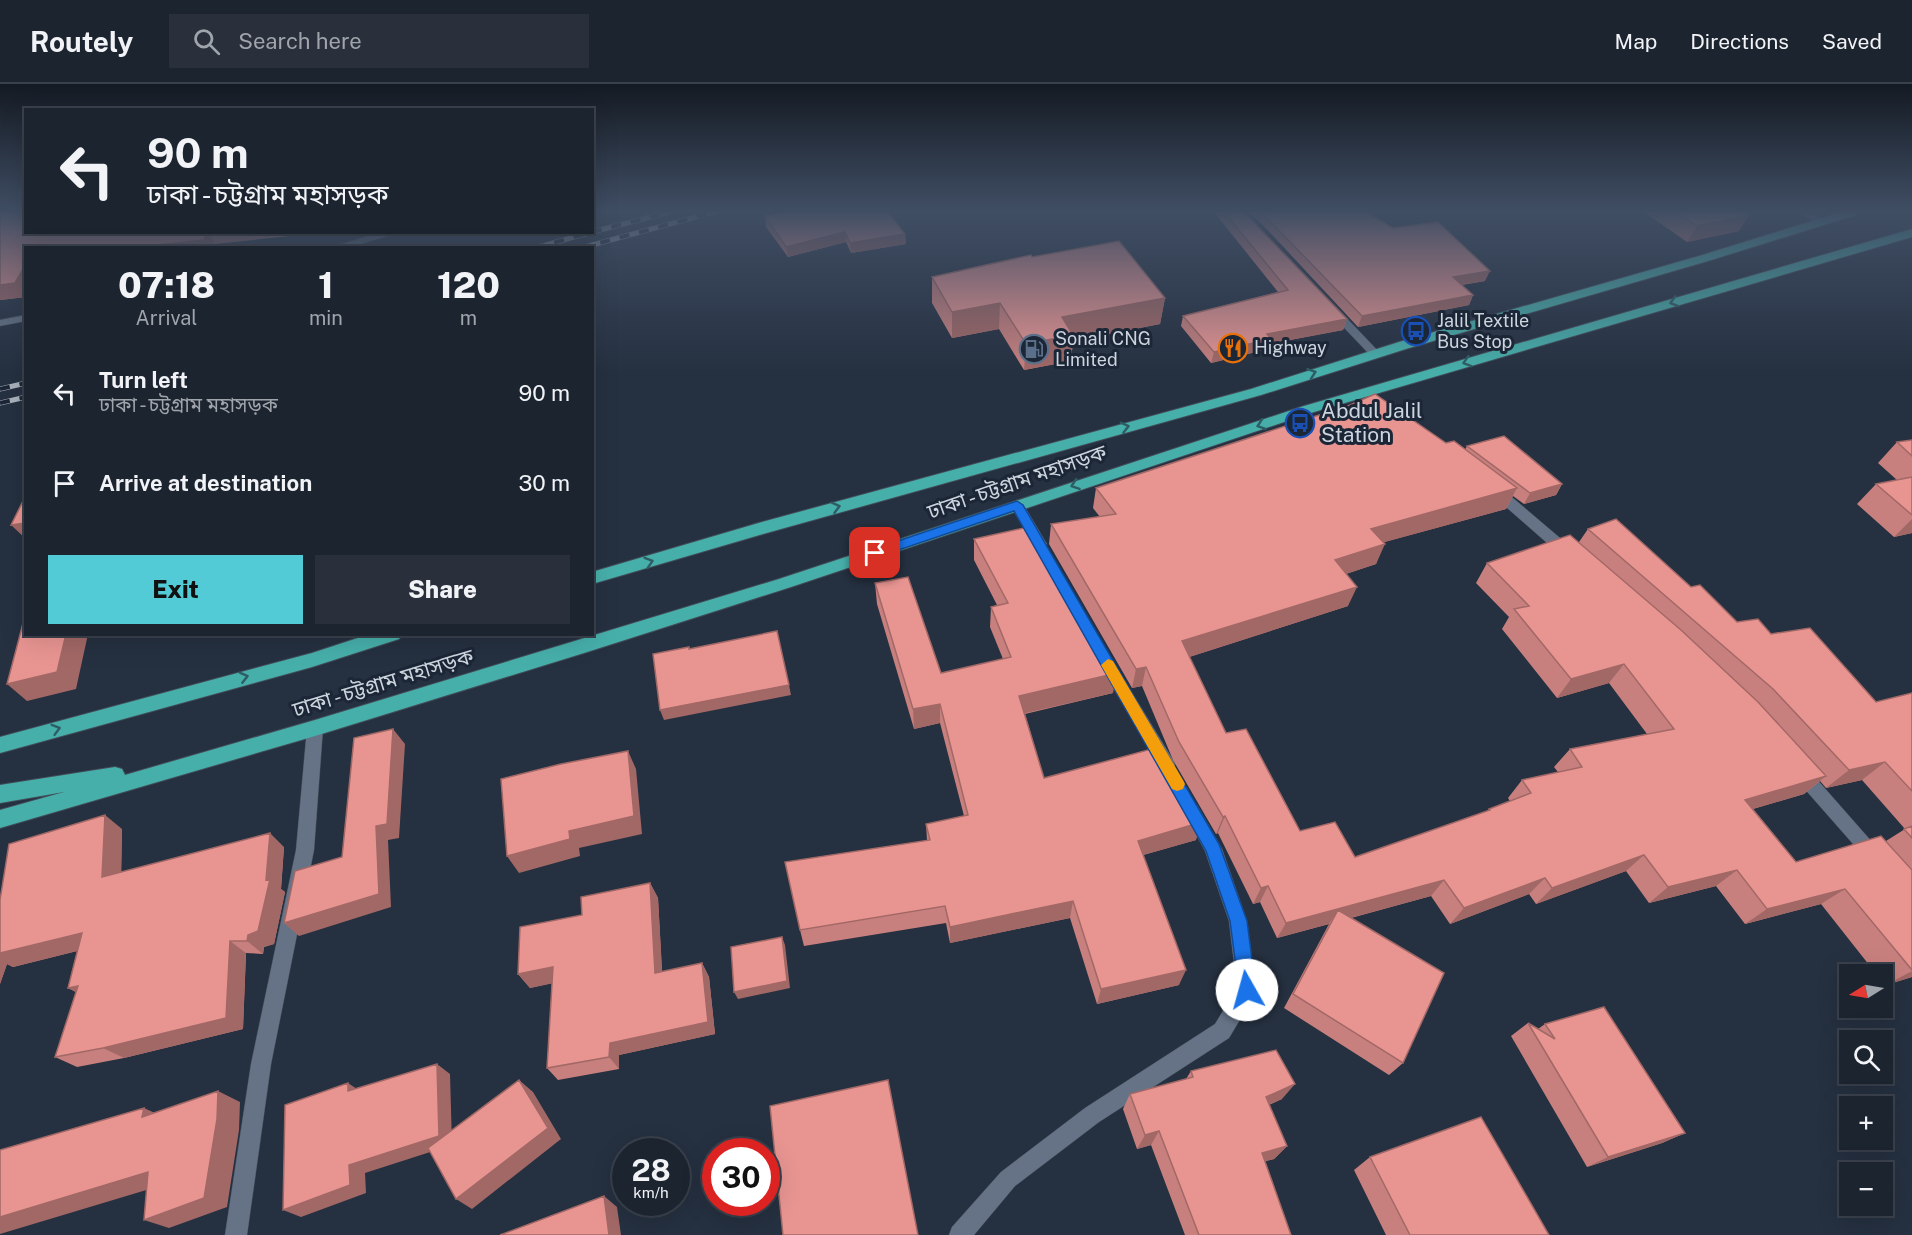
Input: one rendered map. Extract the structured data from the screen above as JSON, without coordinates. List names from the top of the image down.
{
  "streets": {
    "highway": ["ঢাকা - চট্টগ্রাম মহাসড়ক"]
  },
  "places": {
    "bus stop": ["Jalil Textile Bus Stop", "Abdul Jalil Station"],
    "restaurant": ["Highway"],
    "fuel station": ["Sonali CNG Limited"]
  },
  "north": "left",
  "page": {
    "header": "Routely",
    "search": "Search here",
    "nav": ["Map", "Directions", "Saved"],
    "turn": ["90 m", "ঢাকা - চট্টগ্রাম মহাসড়ক"],
    "eta": [
      "07:18",
      "Arrival",
      "1",
      "min",
      "120",
      "m"
    ],
    "list": [
      {
        "name": "Turn left",
        "note": "ঢাকা - চট্টগ্রাম মহাসড়ক",
        "value": "90 m"
      },
      {
        "name": "Arrive at destination",
        "value": "30 m"
      }
    ],
    "buttons": ["Exit", "Share"],
    "map_buttons": ["+", "−"],
    "speed": "28 km/h",
    "limit": "30"
  }
}
